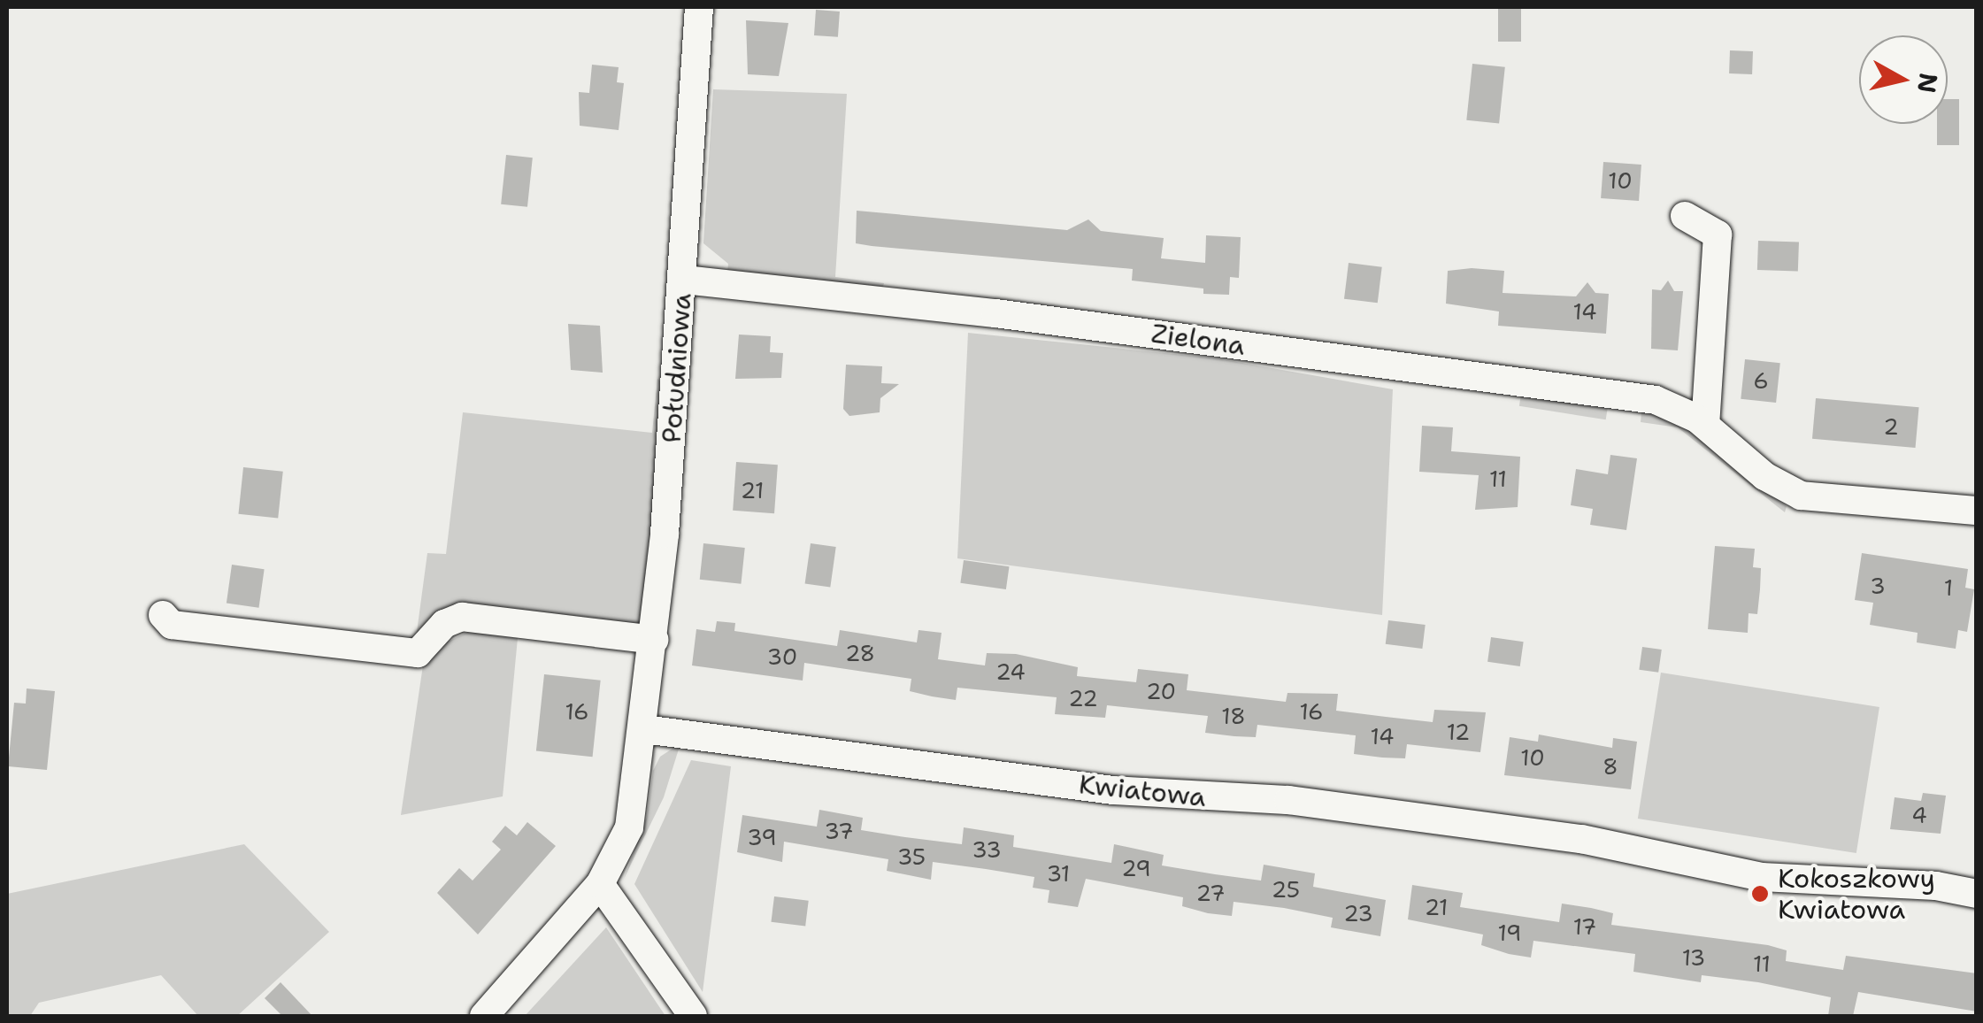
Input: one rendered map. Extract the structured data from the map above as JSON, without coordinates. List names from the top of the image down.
{
  "streets": {
    "street": ["Zielona", "Południowa", "Kwiatowa"]
  },
  "crossings": [
    ["Zielona", "Południowa"],
    ["Południowa", "Kwiatowa"]
  ],
  "places": ["Kokoszkowy Kwiatowa"],
  "house_numbers": [
    "10",
    "14",
    "6",
    "2",
    "11",
    "21",
    "3",
    "1",
    "28",
    "30",
    "24",
    "20",
    "22",
    "16",
    "16",
    "18",
    "12",
    "14",
    "10",
    "8",
    "4",
    "37",
    "39",
    "33",
    "35",
    "29",
    "31",
    "25",
    "27",
    "21",
    "23",
    "17",
    "19",
    "13",
    "11"
  ],
  "north": "right"
}
